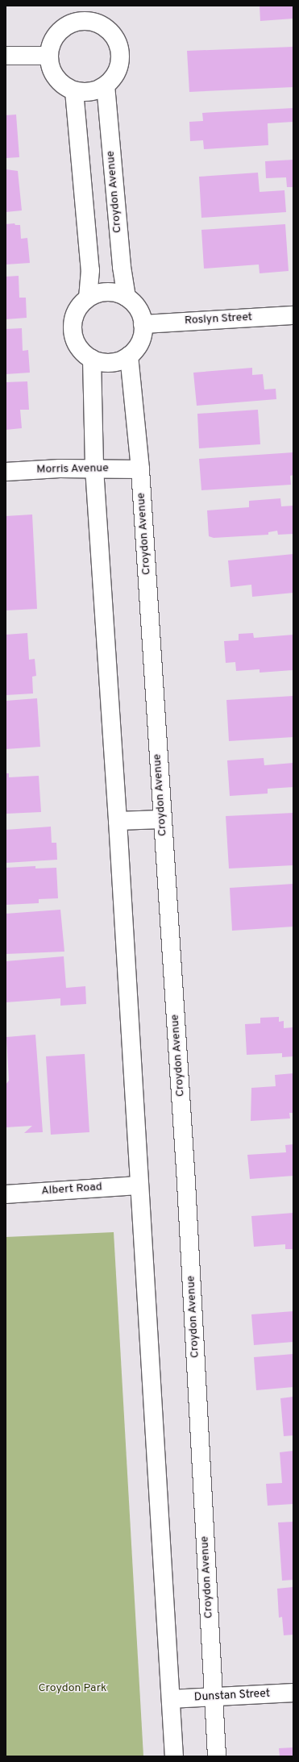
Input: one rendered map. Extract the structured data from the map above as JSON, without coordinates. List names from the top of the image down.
{
  "streets": {
    "street": [
      "Croydon Avenue",
      "Roslyn Street",
      "Morris Avenue",
      "Albert Road",
      "Dunstan Street"
    ]
  },
  "crossings": [
    ["Croydon Avenue", "Roslyn Street"],
    ["Croydon Avenue", "Morris Avenue"],
    ["Croydon Avenue", "Dunstan Street"]
  ],
  "parks": ["Croydon Park"]
}
